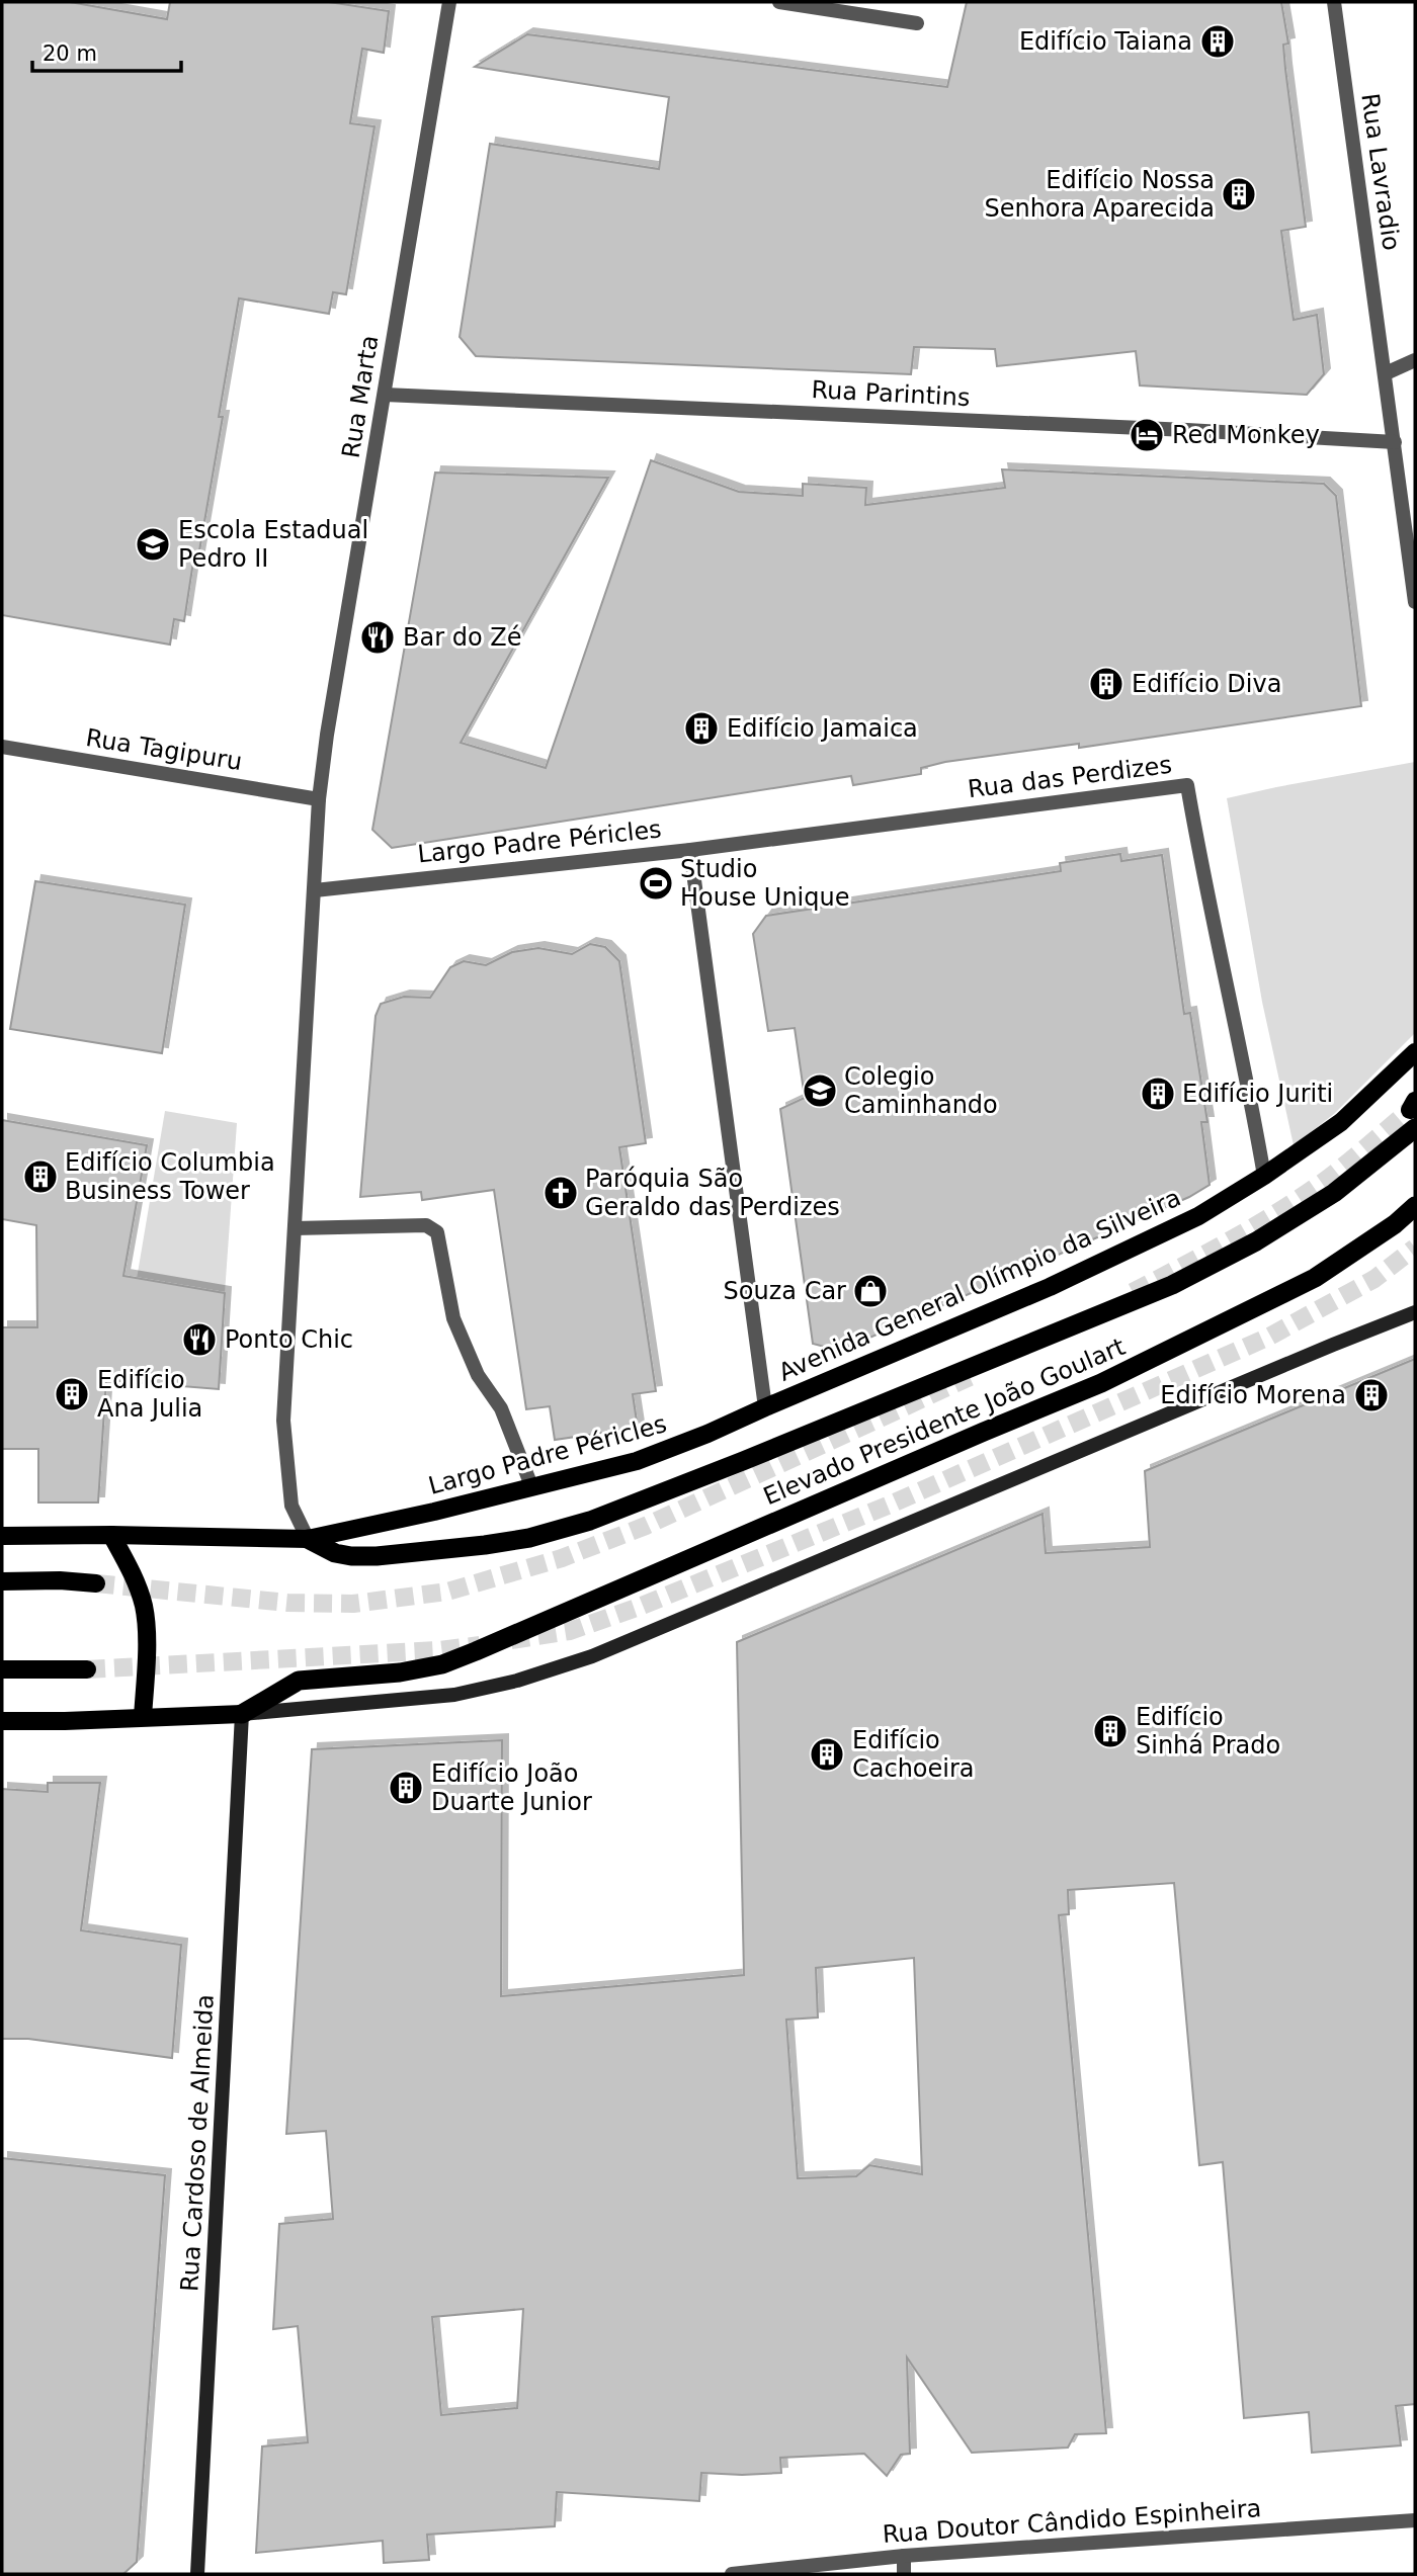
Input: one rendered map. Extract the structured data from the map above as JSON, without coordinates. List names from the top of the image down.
{
  "streets": {
    "highway": ["Elevado Presidente João Goulart"],
    "main road": ["Largo Padre Péricles", "Avenida General Olímpio da Silveira", "Rua Cardoso de Almeida"],
    "street": [
      "Rua Lavradio",
      "Rua Parintins",
      "Rua Marta",
      "Rua Tagipuru",
      "Rua das Perdizes",
      "Rua Doutor Cândido Espinheira"
    ]
  },
  "crossings": [
    ["Rua Lavradio", "Rua Parintins"],
    ["Rua Parintins", "Rua Marta"],
    ["Rua Marta", "Rua Tagipuru"],
    ["Rua das Perdizes", "Largo Padre Péricles"],
    ["Rua das Perdizes", "Avenida General Olímpio da Silveira"],
    ["Largo Padre Péricles", "Avenida General Olímpio da Silveira"],
    ["Largo Padre Péricles", "Elevado Presidente João Goulart"],
    ["Elevado Presidente João Goulart", "Rua Cardoso de Almeida"]
  ],
  "places": {
    "building": [
      "Edifício Taiana",
      "Edifício Nossa Senhora Aparecida",
      "Edifício Diva",
      "Edifício Jamaica",
      "Edifício Juriti",
      "Edifício Columbia Business Tower",
      "Edifício Ana Julia",
      "Edifício Morena",
      "Edifício Sinhá Prado",
      "Edifício Cachoeira",
      "Edifício João Duarte Junior"
    ],
    "hotel": ["Red Monkey"],
    "school or university": ["Escola Estadual Pedro II", "Colegio Caminhando"],
    "restaurant": ["Bar do Zé", "Ponto Chic"],
    "sports": ["Studio House Unique"],
    "church": ["Paróquia São Geraldo das Perdizes"],
    "shop": ["Souza Car"]
  },
  "scale_bar": "20 m"
}
